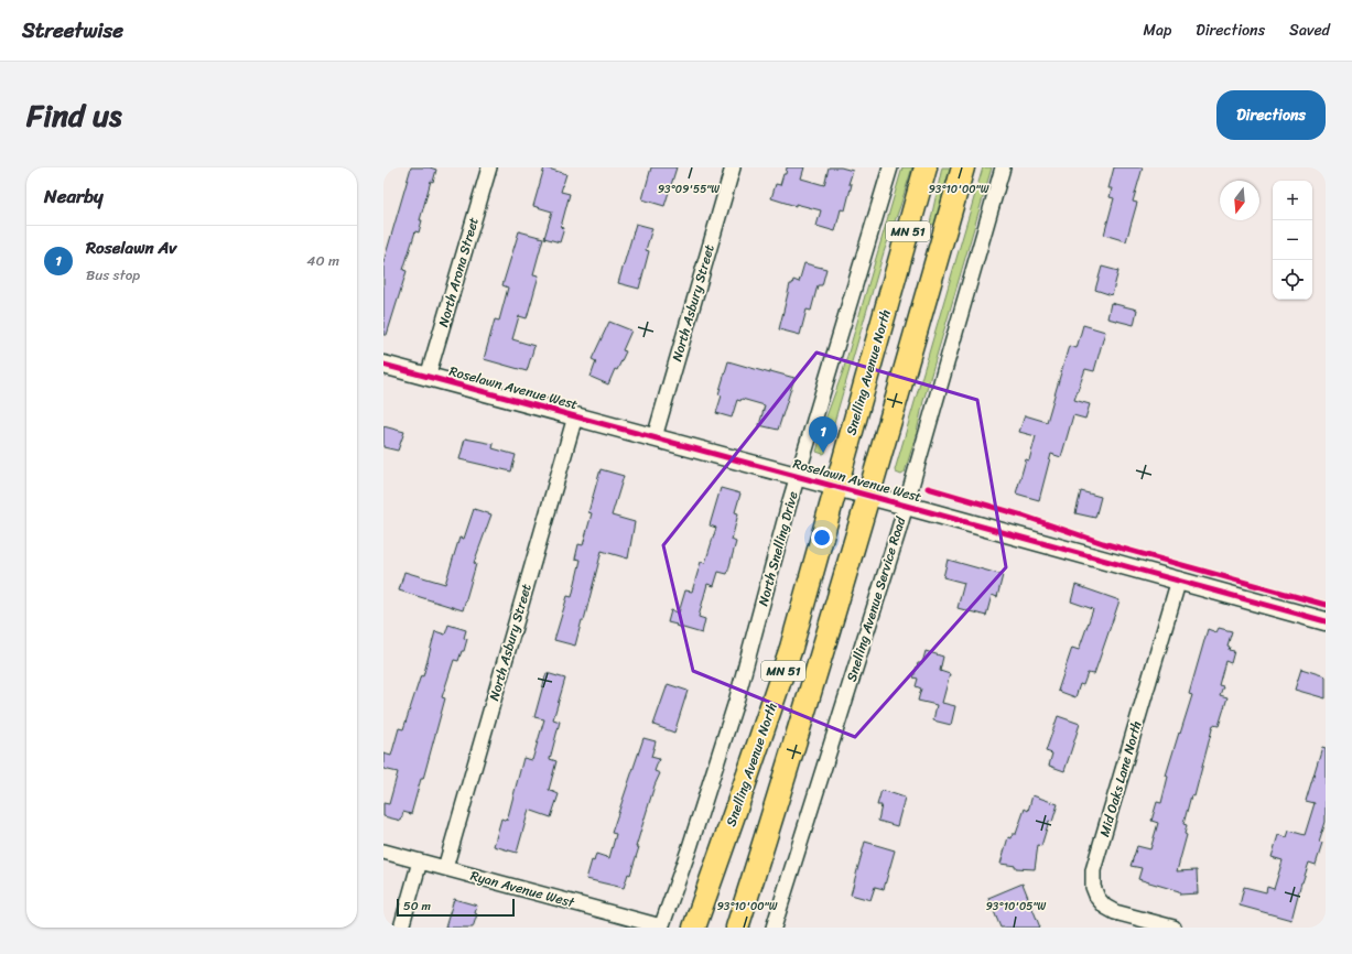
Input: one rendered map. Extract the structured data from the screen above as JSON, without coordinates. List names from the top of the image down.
{
  "streets": {
    "main road": ["MN 51", "Snelling Avenue North"],
    "street": [
      "North Arona Street",
      "North Asbury Street",
      "Roselawn Avenue West",
      "North Snelling Drive",
      "Snelling Avenue Service Road",
      "Mid Oaks Lane North",
      "Ryan Avenue West"
    ]
  },
  "crossings": [
    ["MN 51", "Roselawn Avenue West"],
    ["North Arona Street", "Roselawn Avenue West"],
    ["North Asbury Street", "Roselawn Avenue West"],
    ["North Asbury Street", "Ryan Avenue West"],
    ["Snelling Avenue North", "Roselawn Avenue West"],
    ["Roselawn Avenue West", "North Snelling Drive"],
    ["Roselawn Avenue West", "Snelling Avenue Service Road"],
    ["Roselawn Avenue West", "Mid Oaks Lane North"],
    ["North Snelling Drive", "Ryan Avenue West"]
  ],
  "scale_bar": "50 m",
  "north": "bottom",
  "page": {
    "header": "Streetwise",
    "nav": ["Map", "Directions", "Saved"],
    "title": "Find us",
    "buttons": "Directions",
    "heading": "Nearby",
    "map_buttons": ["+", "−"],
    "list": [
      {
        "mark": "1",
        "name": "Roselawn Av",
        "note": "Bus stop",
        "value": "40 m"
      }
    ],
    "pins": "1",
    "scale": "50 m"
  },
  "coordinates": ["93°09'55\"W", "93°10'00\"W", "93°10'05\"W"]
}
